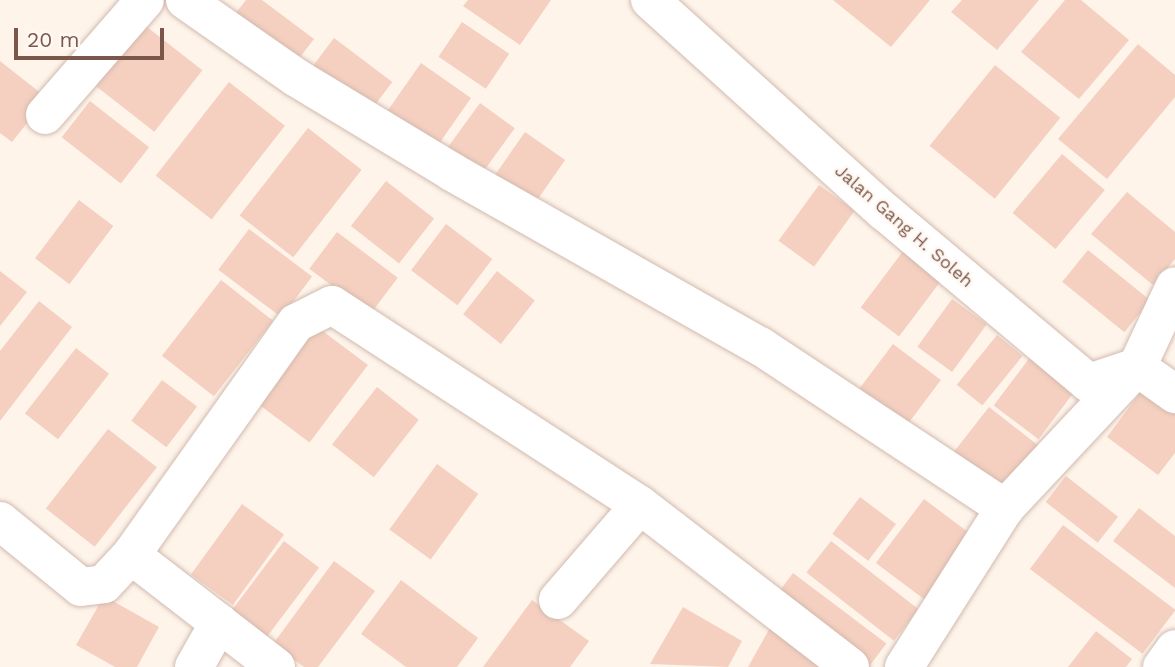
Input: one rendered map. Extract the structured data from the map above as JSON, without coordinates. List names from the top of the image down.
{
  "streets": {
    "street": ["Jalan Gang H. Soleh"]
  },
  "scale_bar": "20 m"
}
